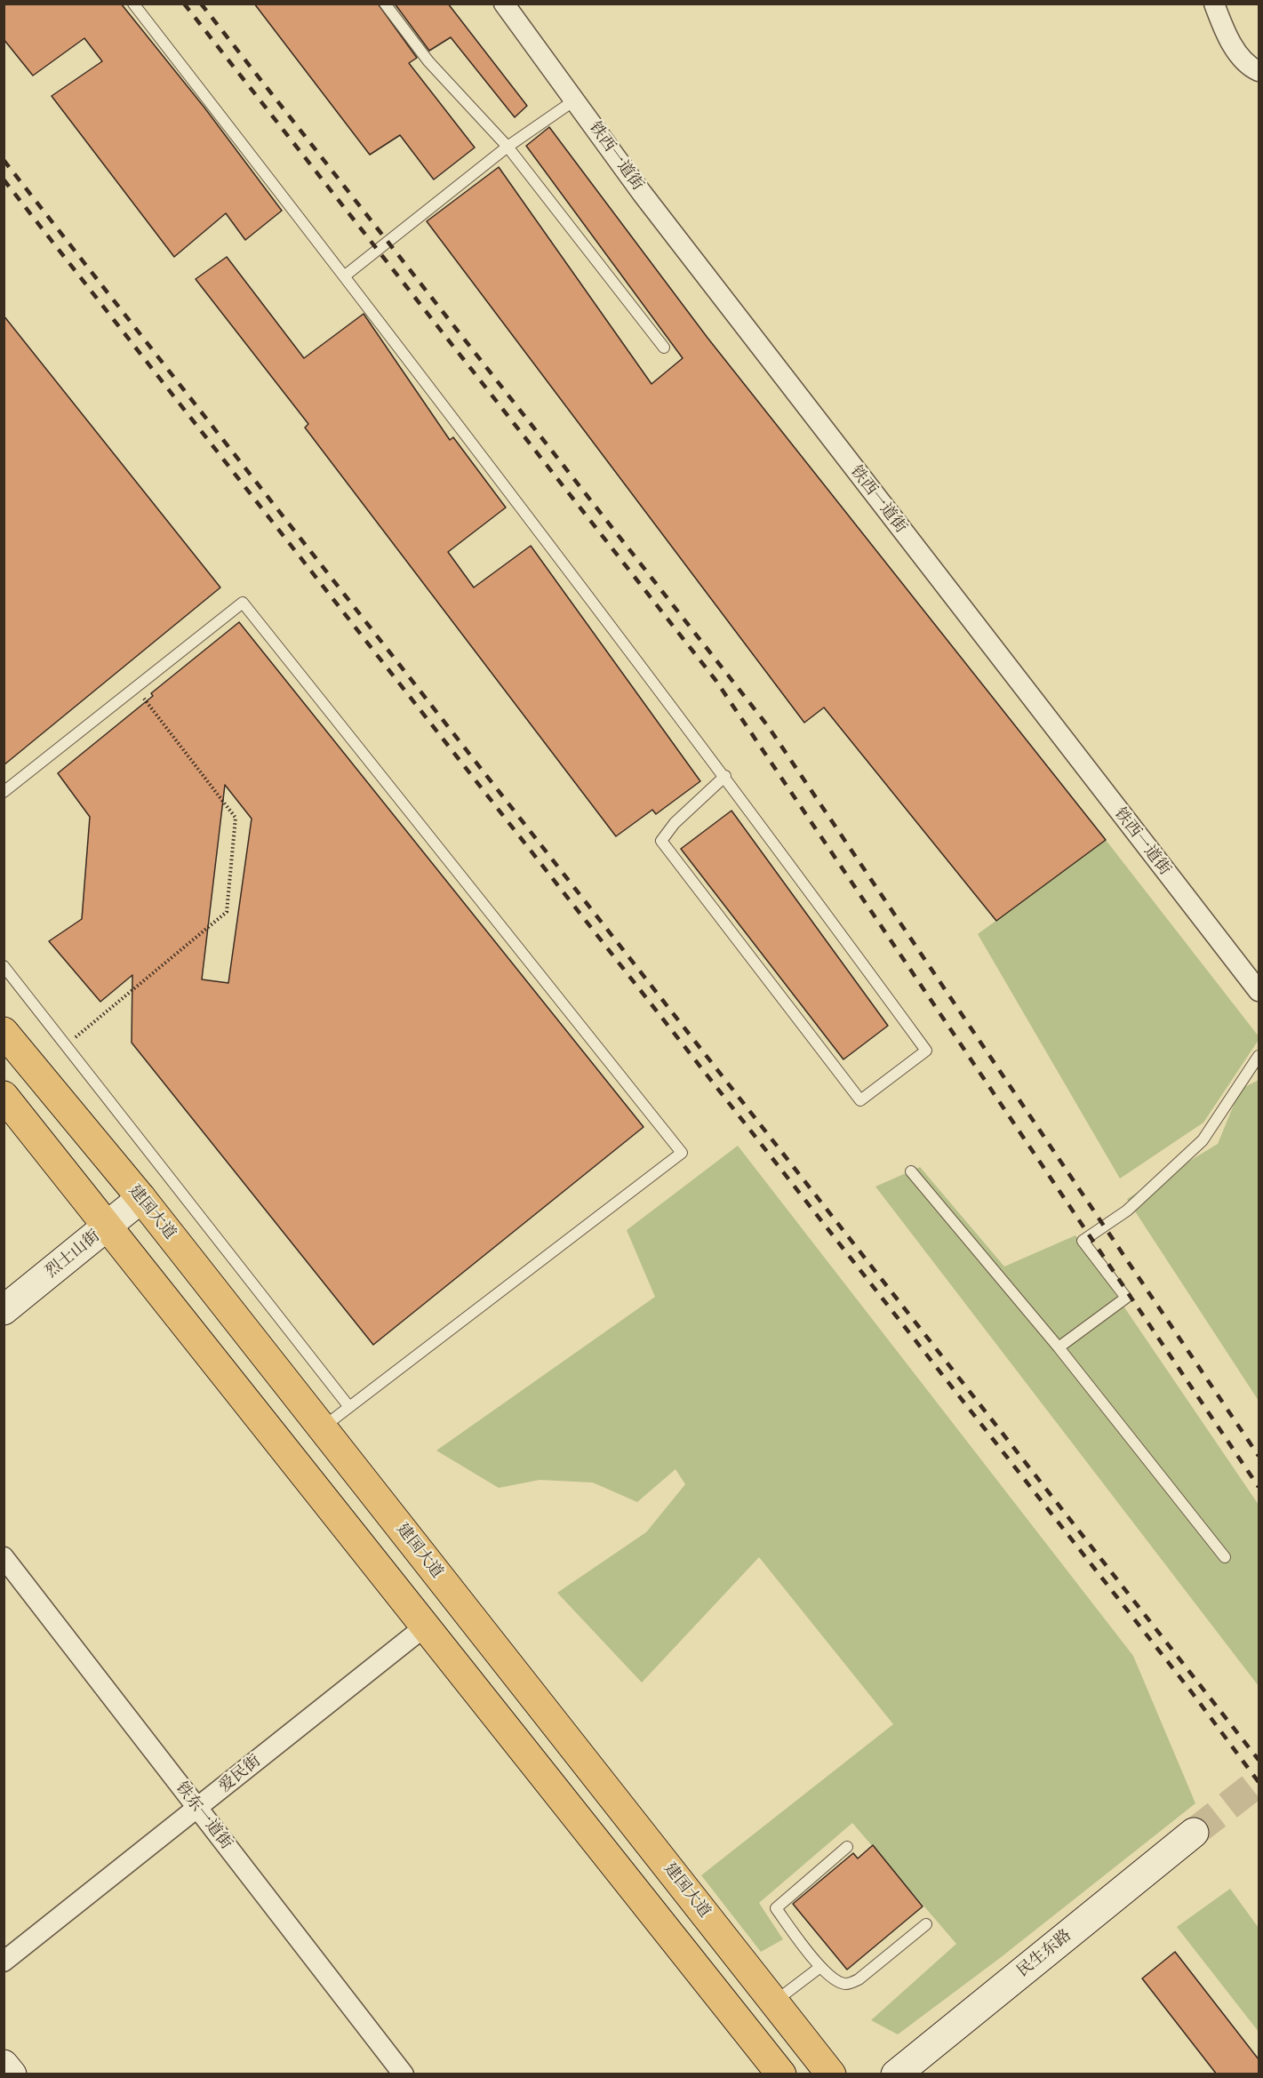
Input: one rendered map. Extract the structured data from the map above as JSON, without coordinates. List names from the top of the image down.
{
  "streets": {
    "highway": ["建国大道"],
    "main road": ["烈士山街", "民生东路"],
    "street": ["铁西一道街", "爱民街", "铁东一道街"]
  },
  "crossings": [
    ["建国大道", "烈士山街"],
    ["爱民街", "铁东一道街"]
  ]
}
